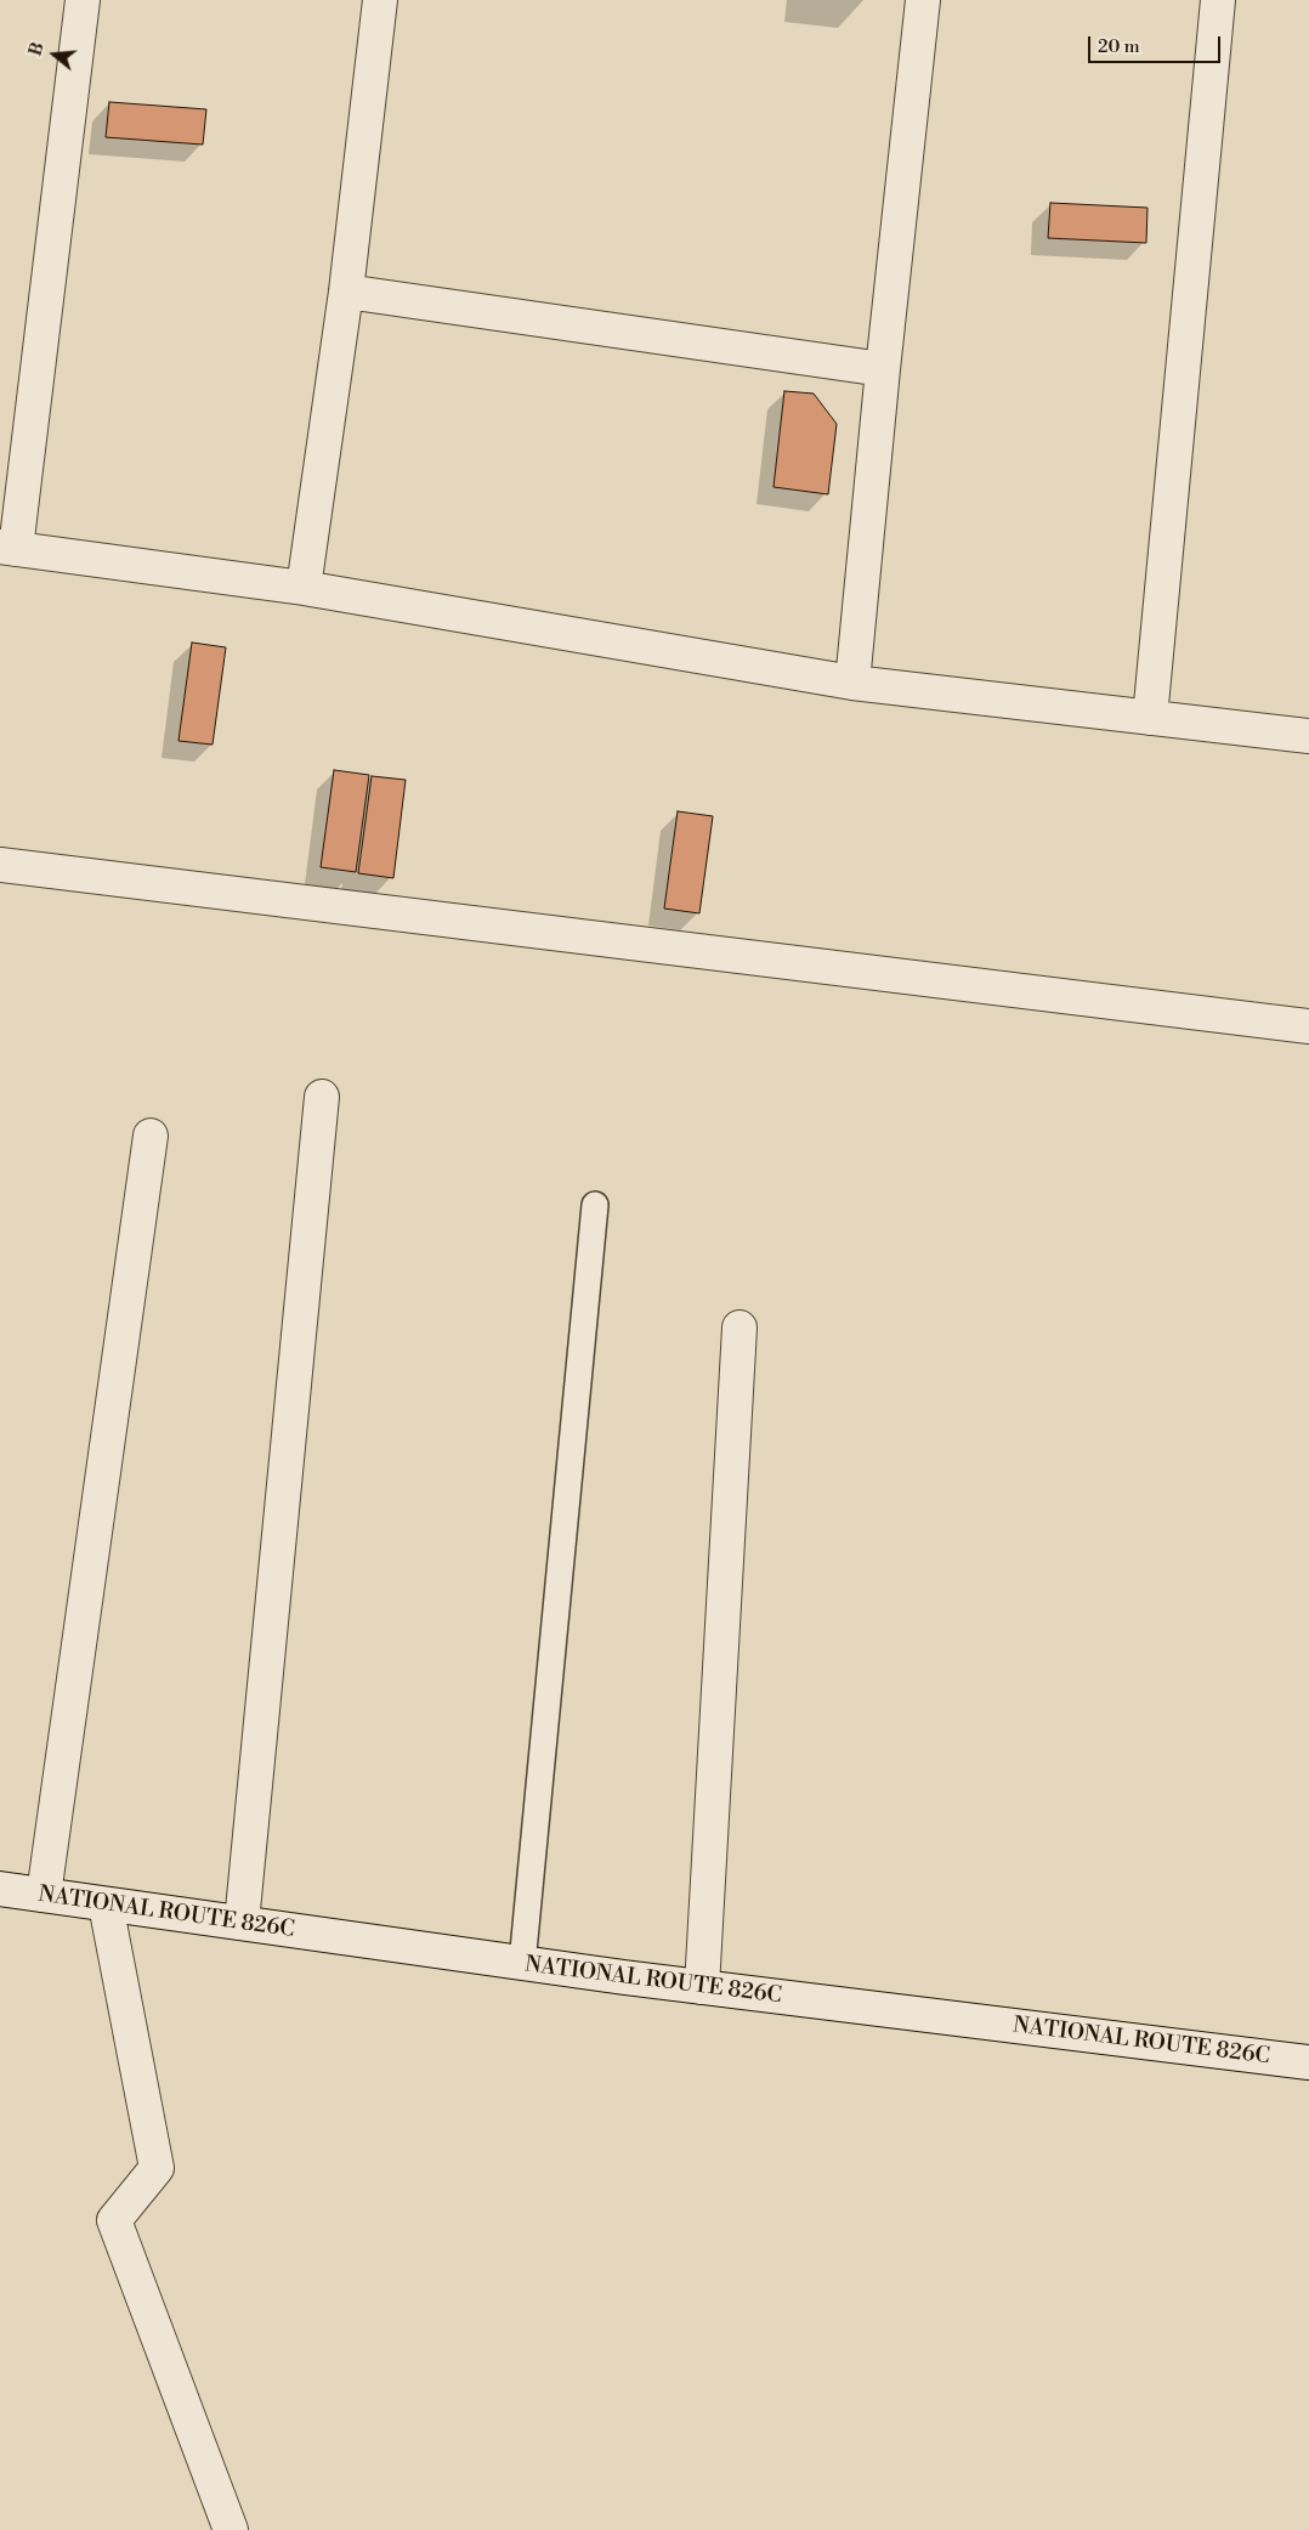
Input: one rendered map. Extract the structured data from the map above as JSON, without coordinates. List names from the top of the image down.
{
  "streets": {
    "street": ["NATIONAL ROUTE 826C"]
  },
  "scale_bar": "20 m",
  "north": "left"
}
